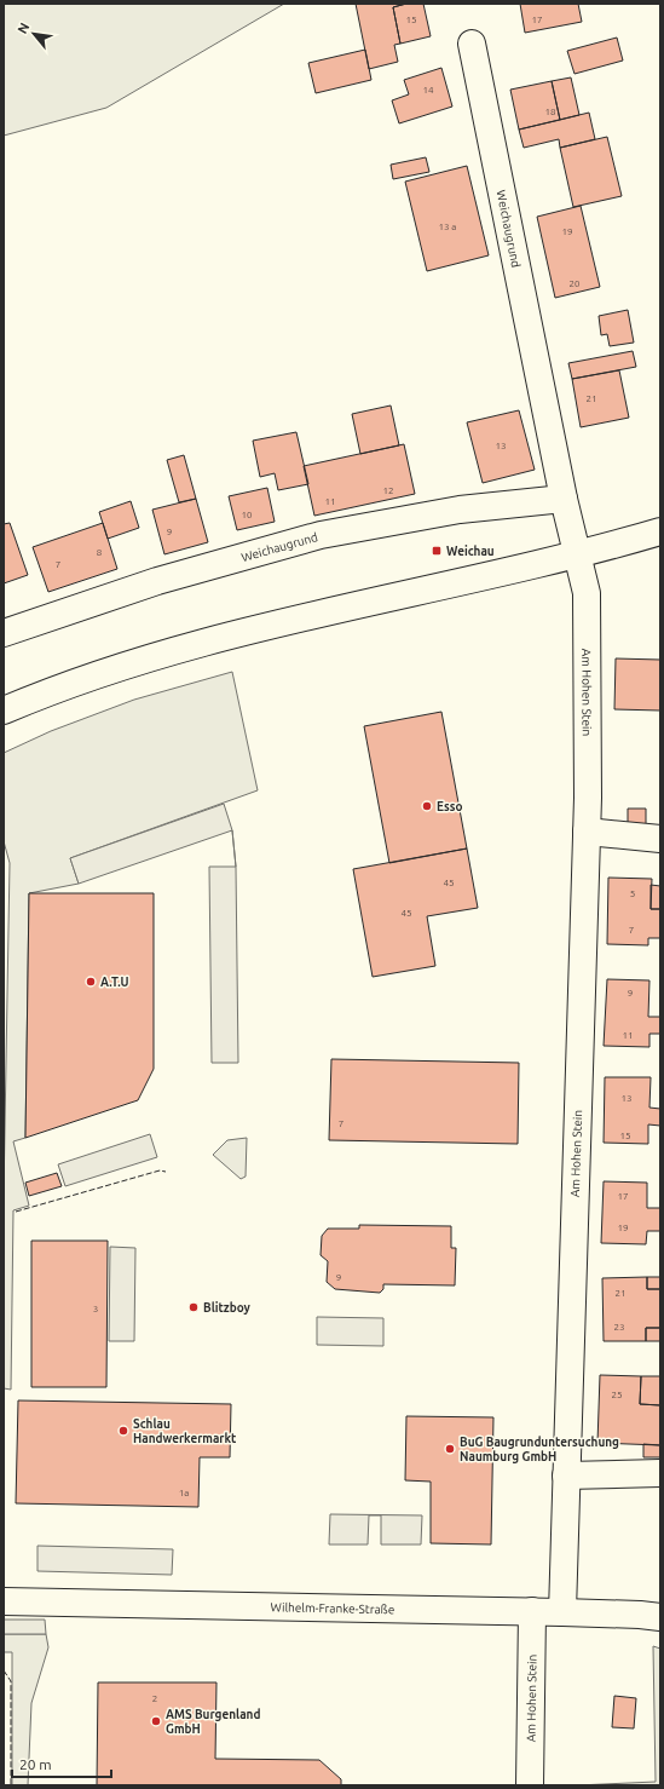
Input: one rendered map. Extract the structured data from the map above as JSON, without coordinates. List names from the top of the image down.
{
  "streets": {
    "street": ["Weichaugrund", "Am Hohen Stein", "Wilhelm-Franke-Straße"]
  },
  "crossings": [
    ["Weichaugrund", "Am Hohen Stein"],
    ["Am Hohen Stein", "Wilhelm-Franke-Straße"]
  ],
  "places": {
    "transit": ["Weichau"],
    "other": [
      "Esso",
      "A.T.U",
      "Blitzboy",
      "Schlau Handwerkermarkt",
      "BuG Baugrunduntersuchung Naumburg GmbH",
      "AMS Burgenland GmbH"
    ]
  },
  "house_numbers": [
    "15",
    "17",
    "14",
    "18",
    "13 a",
    "19",
    "20",
    "21",
    "13",
    "12",
    "11",
    "10",
    "9",
    "8",
    "7",
    "45",
    "5",
    "45",
    "7",
    "9",
    "11",
    "13",
    "7",
    "15",
    "17",
    "19",
    "9",
    "21",
    "3",
    "23",
    "25",
    "1a",
    "2"
  ],
  "scale_bar": "20 m",
  "north": "top left"
}
